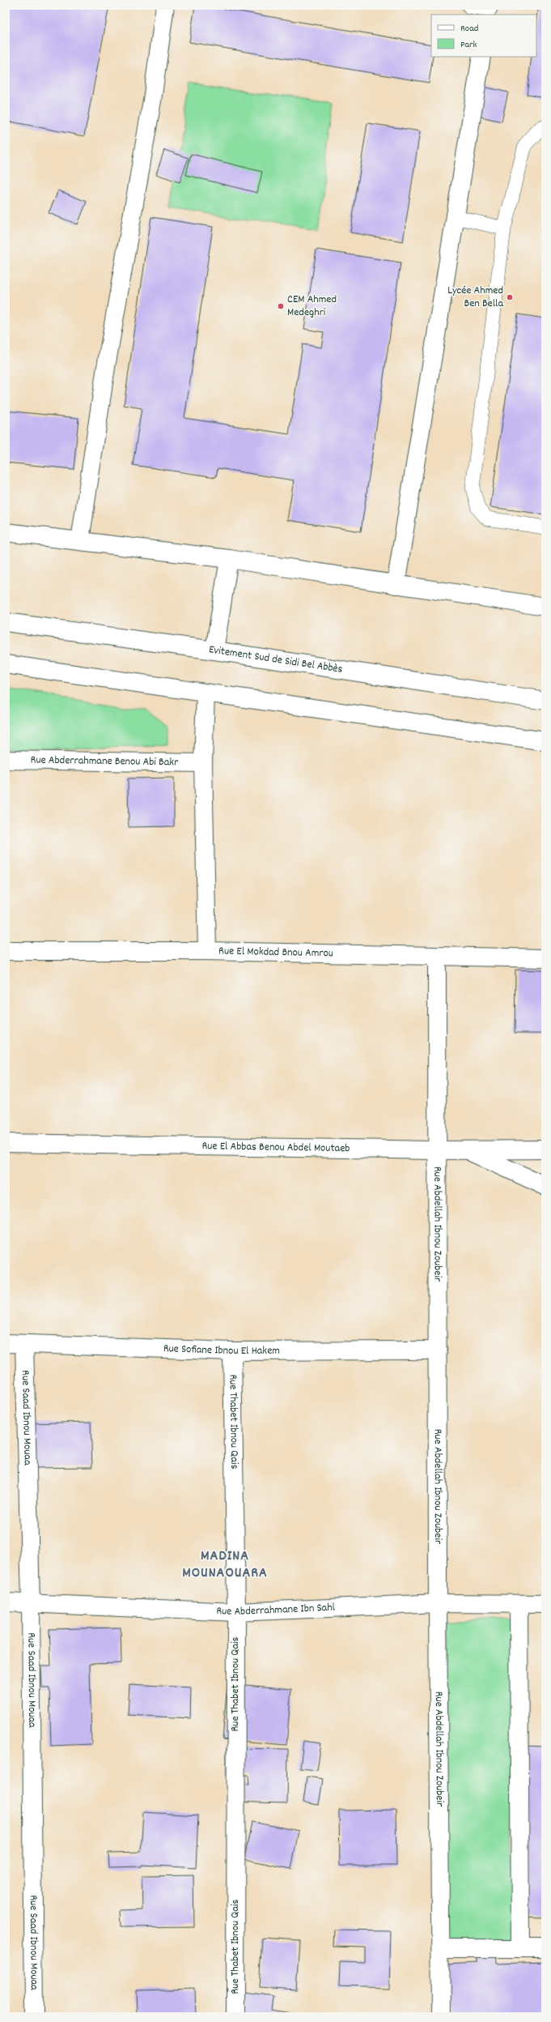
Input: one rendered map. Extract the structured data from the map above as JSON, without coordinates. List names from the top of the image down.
{
  "streets": {
    "main road": [
      "Evitement Sud de Sidi Bel Abbès",
      "Rue Abderrahmane Benou Abi Bakr",
      "Rue El Mokdad Bnou Amrou",
      "Rue El Abbas Benou Abdel Moutaeb",
      "Rue Abdellah Ibnou Zoubeir",
      "Rue Sofiane Ibnou El Hakem",
      "Rue Saad Ibnou Mouaa",
      "Rue Thabet Ibnou Qais",
      "Rue Abderrahmane Ibn Sahl"
    ]
  },
  "crossings": [
    ["Rue El Mokdad Bnou Amrou", "Rue Abdellah Ibnou Zoubeir"],
    ["Rue El Abbas Benou Abdel Moutaeb", "Rue Abdellah Ibnou Zoubeir"],
    ["Rue Abdellah Ibnou Zoubeir", "Rue Sofiane Ibnou El Hakem"],
    ["Rue Abdellah Ibnou Zoubeir", "Rue Abderrahmane Ibn Sahl"],
    ["Rue Sofiane Ibnou El Hakem", "Rue Saad Ibnou Mouaa"],
    ["Rue Sofiane Ibnou El Hakem", "Rue Thabet Ibnou Qais"],
    ["Rue Saad Ibnou Mouaa", "Rue Abderrahmane Ibn Sahl"],
    ["Rue Thabet Ibnou Qais", "Rue Abderrahmane Ibn Sahl"]
  ],
  "districts": ["MADINA MOUNAOUARA"],
  "places": ["Lycée Ahmed Ben Bella", "CEM Ahmed Medeghri"],
  "legend": ["Road", "Park"]
}
